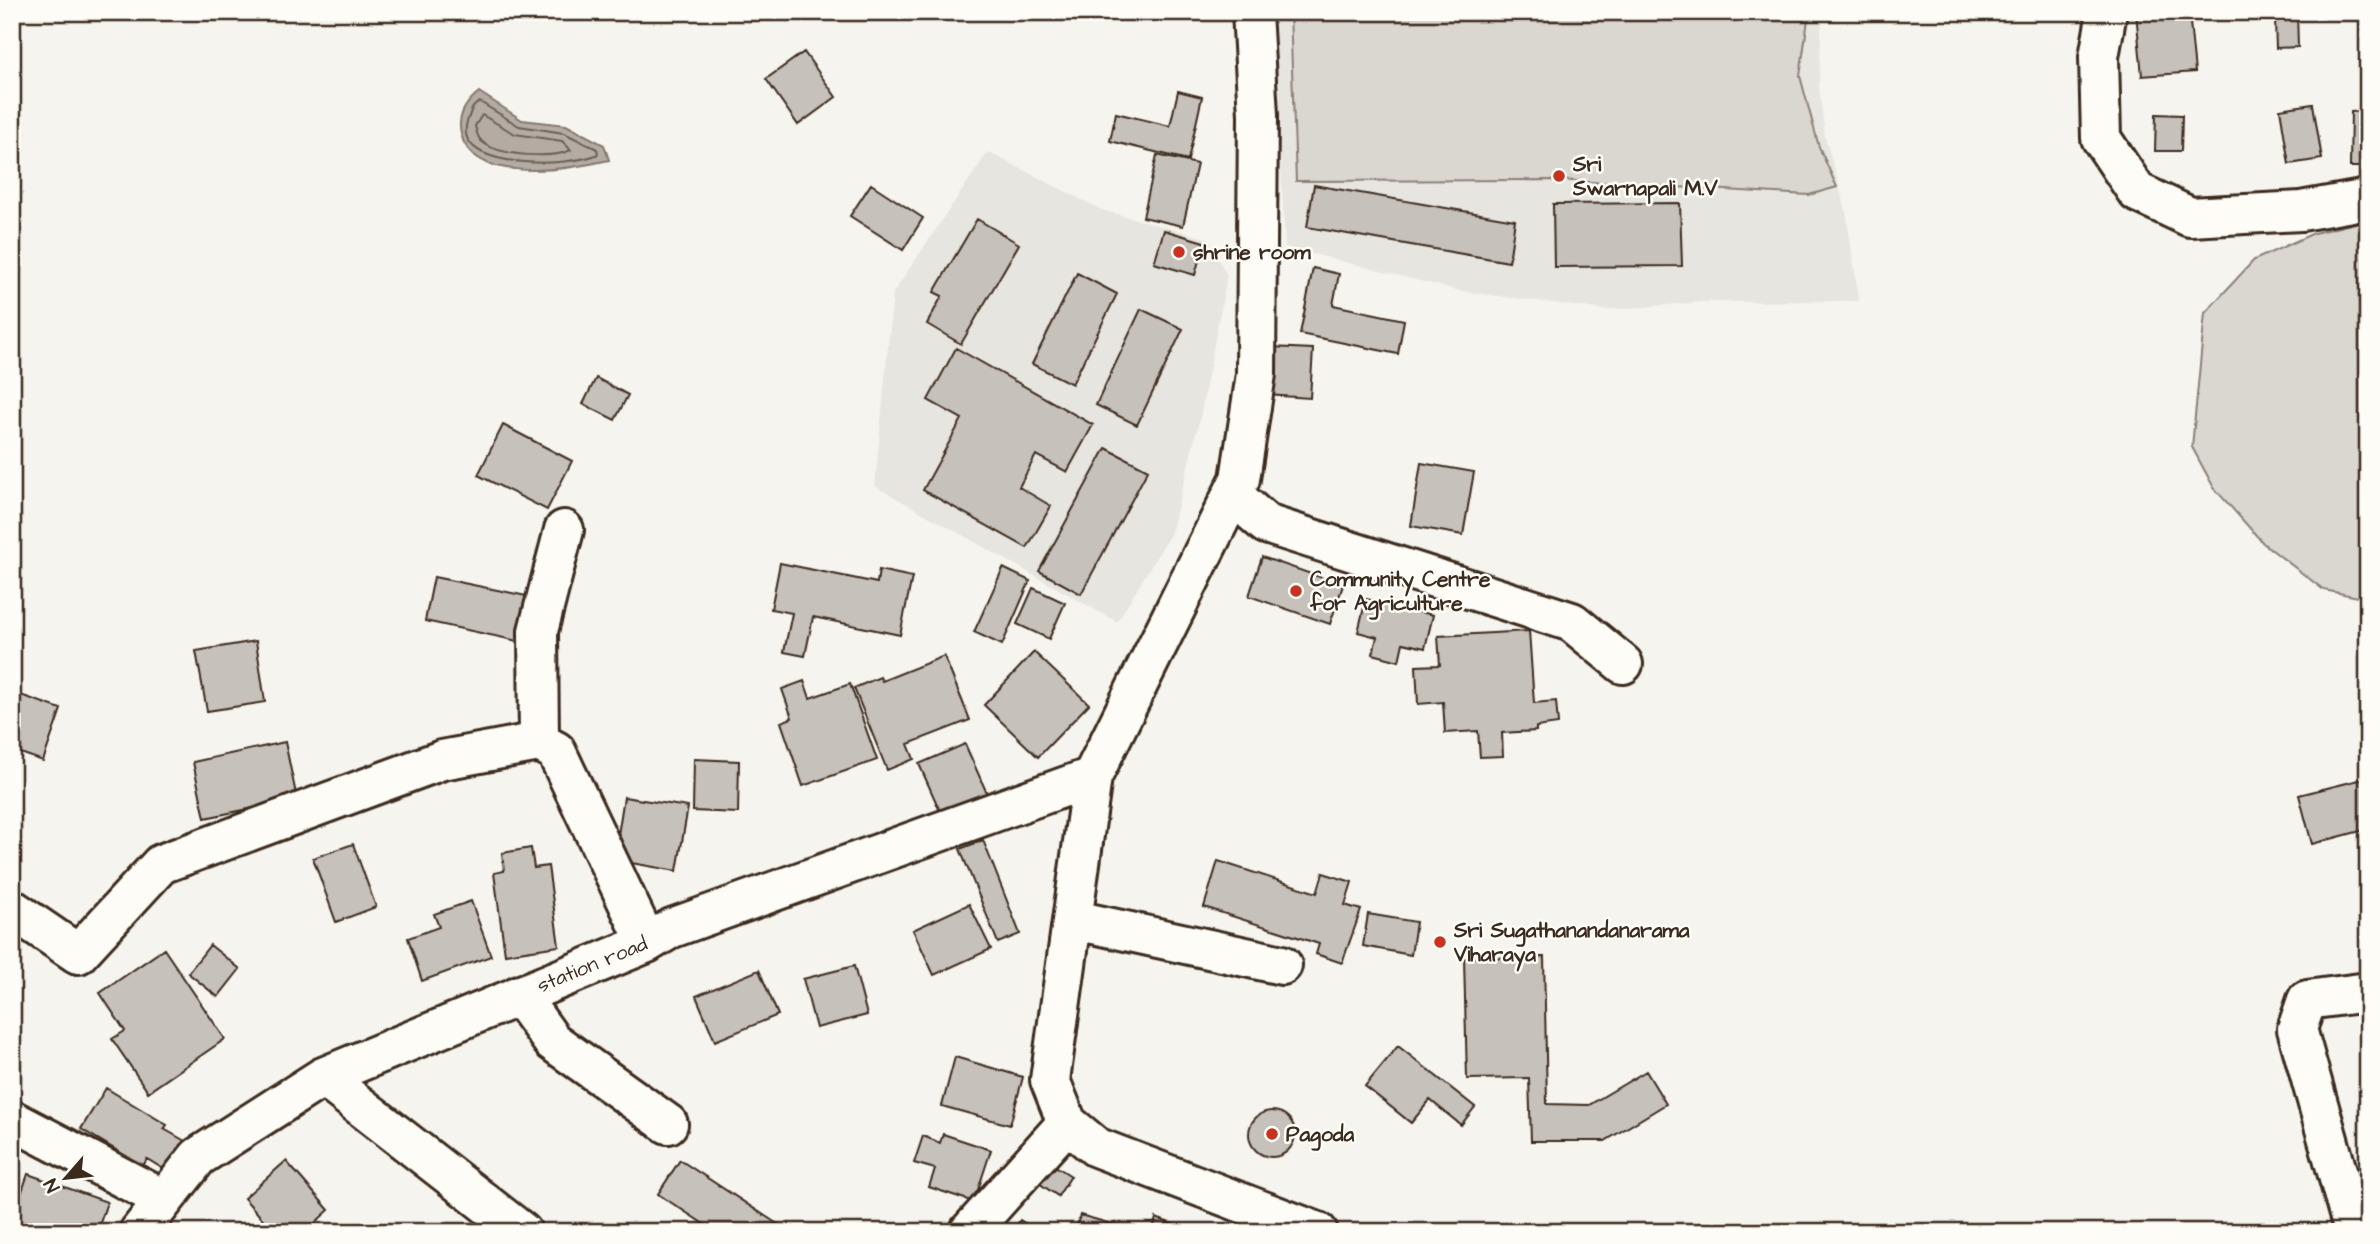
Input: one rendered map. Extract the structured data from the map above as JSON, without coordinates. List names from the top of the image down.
{
  "streets": {
    "street": ["station road"]
  },
  "places": [
    "Sri Swarnapali M.V",
    "shrine room",
    "Community Centre for Agriculture",
    "Sri Sugathanandanarama Viharaya",
    "Pagoda"
  ],
  "north": "bottom left"
}
